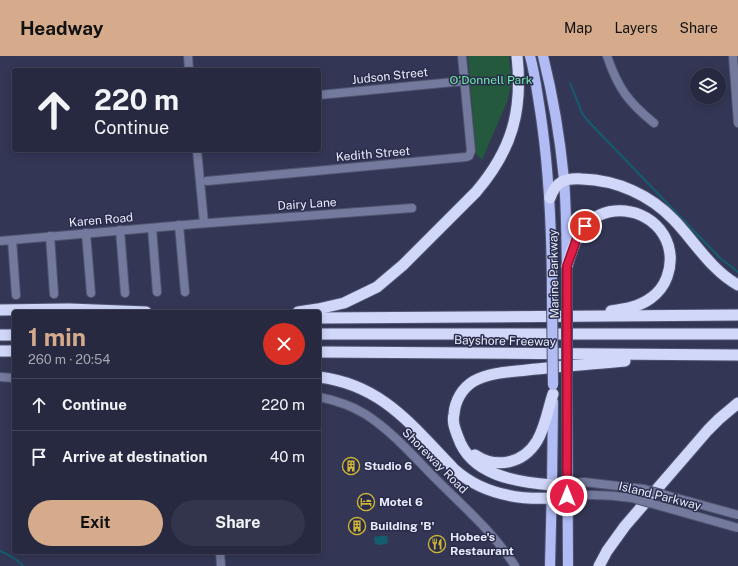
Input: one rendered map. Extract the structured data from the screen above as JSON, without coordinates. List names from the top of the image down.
{
  "streets": {
    "highway": ["Bayshore Freeway"],
    "main road": ["Marine Parkway"],
    "street": [
      "Judson Street",
      "Kedith Street",
      "Dairy Lane",
      "Karen Road",
      "Shoreway Road",
      "Island Parkway"
    ]
  },
  "crossings": [
    ["Judson Street", "Kedith Street"],
    ["Dairy Lane", "Karen Road"],
    ["Marine Parkway", "Island Parkway"]
  ],
  "parks": ["O'Donnell Park"],
  "places": {
    "building": ["Studio 6", "Building 'B'"],
    "hotel": ["Motel 6"],
    "restaurant": ["Hobee's Restaurant"]
  },
  "page": {
    "header": "Headway",
    "nav": ["Map", "Layers", "Share"],
    "turn": ["220 m", "Continue"],
    "heading": ["1 min", "260 m · 20:54"],
    "list": [
      {
        "name": "Continue",
        "value": "220 m"
      },
      {
        "name": "Arrive at destination",
        "value": "40 m"
      }
    ],
    "buttons": ["Exit", "Share"]
  }
}
